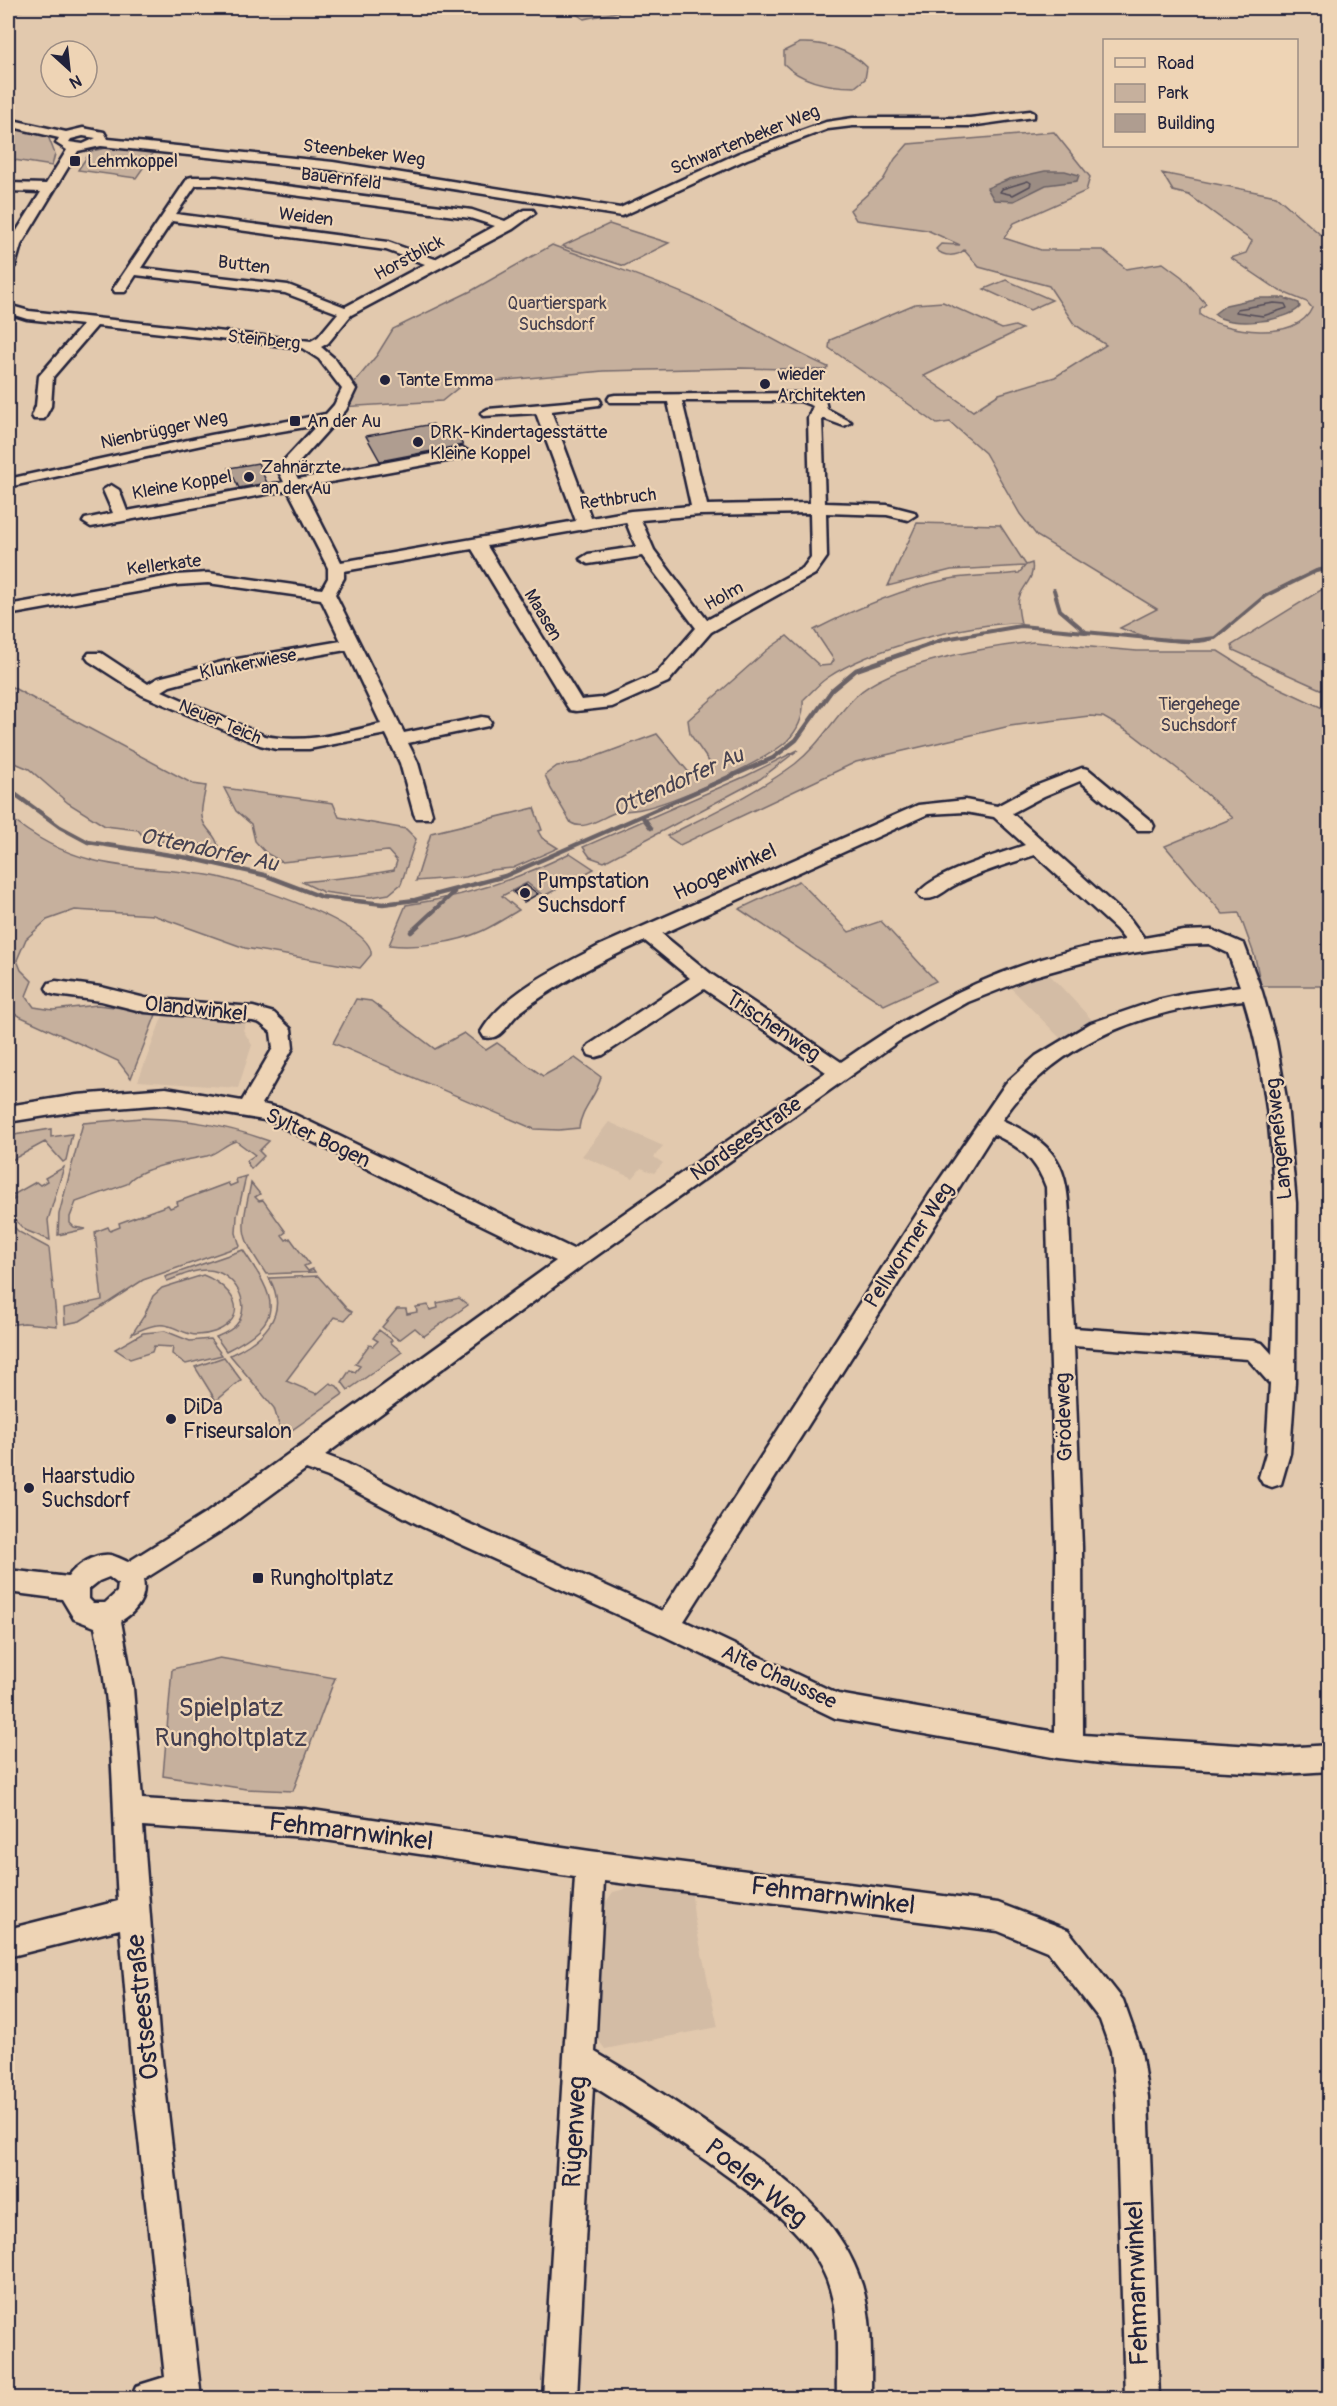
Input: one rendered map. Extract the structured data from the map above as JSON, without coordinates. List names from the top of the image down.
{
  "streets": {
    "street": [
      "Schwartenbeker Weg",
      "Steenbeker Weg",
      "Bauernfeld",
      "Weiden",
      "Horstblick",
      "Butten",
      "Steinberg",
      "Nienbrügger Weg",
      "Kleine Koppel",
      "Rethbruch",
      "Kellerkate",
      "Holm",
      "Maasen",
      "Klunkerwiese",
      "Neuer Teich",
      "Hoogewinkel",
      "Olandwinkel",
      "Trischenweg",
      "Sylter Bogen",
      "Nordseestraße",
      "Langeneßweg",
      "Pellwormer Weg",
      "Grödeweg",
      "Alte Chaussee",
      "Fehmarnwinkel",
      "Ostseestraße",
      "Rügenweg",
      "Poeler Weg"
    ]
  },
  "crossings": [
    ["Schwartenbeker Weg", "Steenbeker Weg"],
    ["Bauernfeld", "Weiden"],
    ["Bauernfeld", "Horstblick"],
    ["Weiden", "Horstblick"],
    ["Horstblick", "Butten"],
    ["Horstblick", "Steinberg"],
    ["Steinberg", "Nienbrügger Weg"],
    ["Steinberg", "Kleine Koppel"],
    ["Steinberg", "Rethbruch"],
    ["Rethbruch", "Holm"],
    ["Rethbruch", "Maasen"],
    ["Holm", "Maasen"],
    ["Klunkerwiese", "Neuer Teich"],
    ["Hoogewinkel", "Trischenweg"],
    ["Olandwinkel", "Sylter Bogen"],
    ["Trischenweg", "Nordseestraße"],
    ["Sylter Bogen", "Nordseestraße"],
    ["Nordseestraße", "Langeneßweg"],
    ["Nordseestraße", "Alte Chaussee"],
    ["Langeneßweg", "Pellwormer Weg"],
    ["Pellwormer Weg", "Grödeweg"],
    ["Pellwormer Weg", "Alte Chaussee"],
    ["Grödeweg", "Alte Chaussee"],
    ["Fehmarnwinkel", "Ostseestraße"],
    ["Fehmarnwinkel", "Rügenweg"],
    ["Rügenweg", "Poeler Weg"]
  ],
  "water": ["Ottendorfer Au"],
  "parks": ["Quartierspark Suchsdorf", "Tiergehege Suchsdorf", "Spielplatz Rungholtplatz"],
  "places": {
    "transit": ["Lehmkoppel", "An der Au", "Rungholtplatz"],
    "other": [
      "Tante Emma",
      "wieder Architekten",
      "DRK-Kindertagesstätte Kleine Koppel",
      "Zahnärzte an der Au",
      "Pumpstation Suchsdorf",
      "DiDa Friseursalon",
      "Haarstudio Suchsdorf"
    ]
  },
  "legend": ["Road", "Park", "Building"],
  "north": "bottom right"
}
